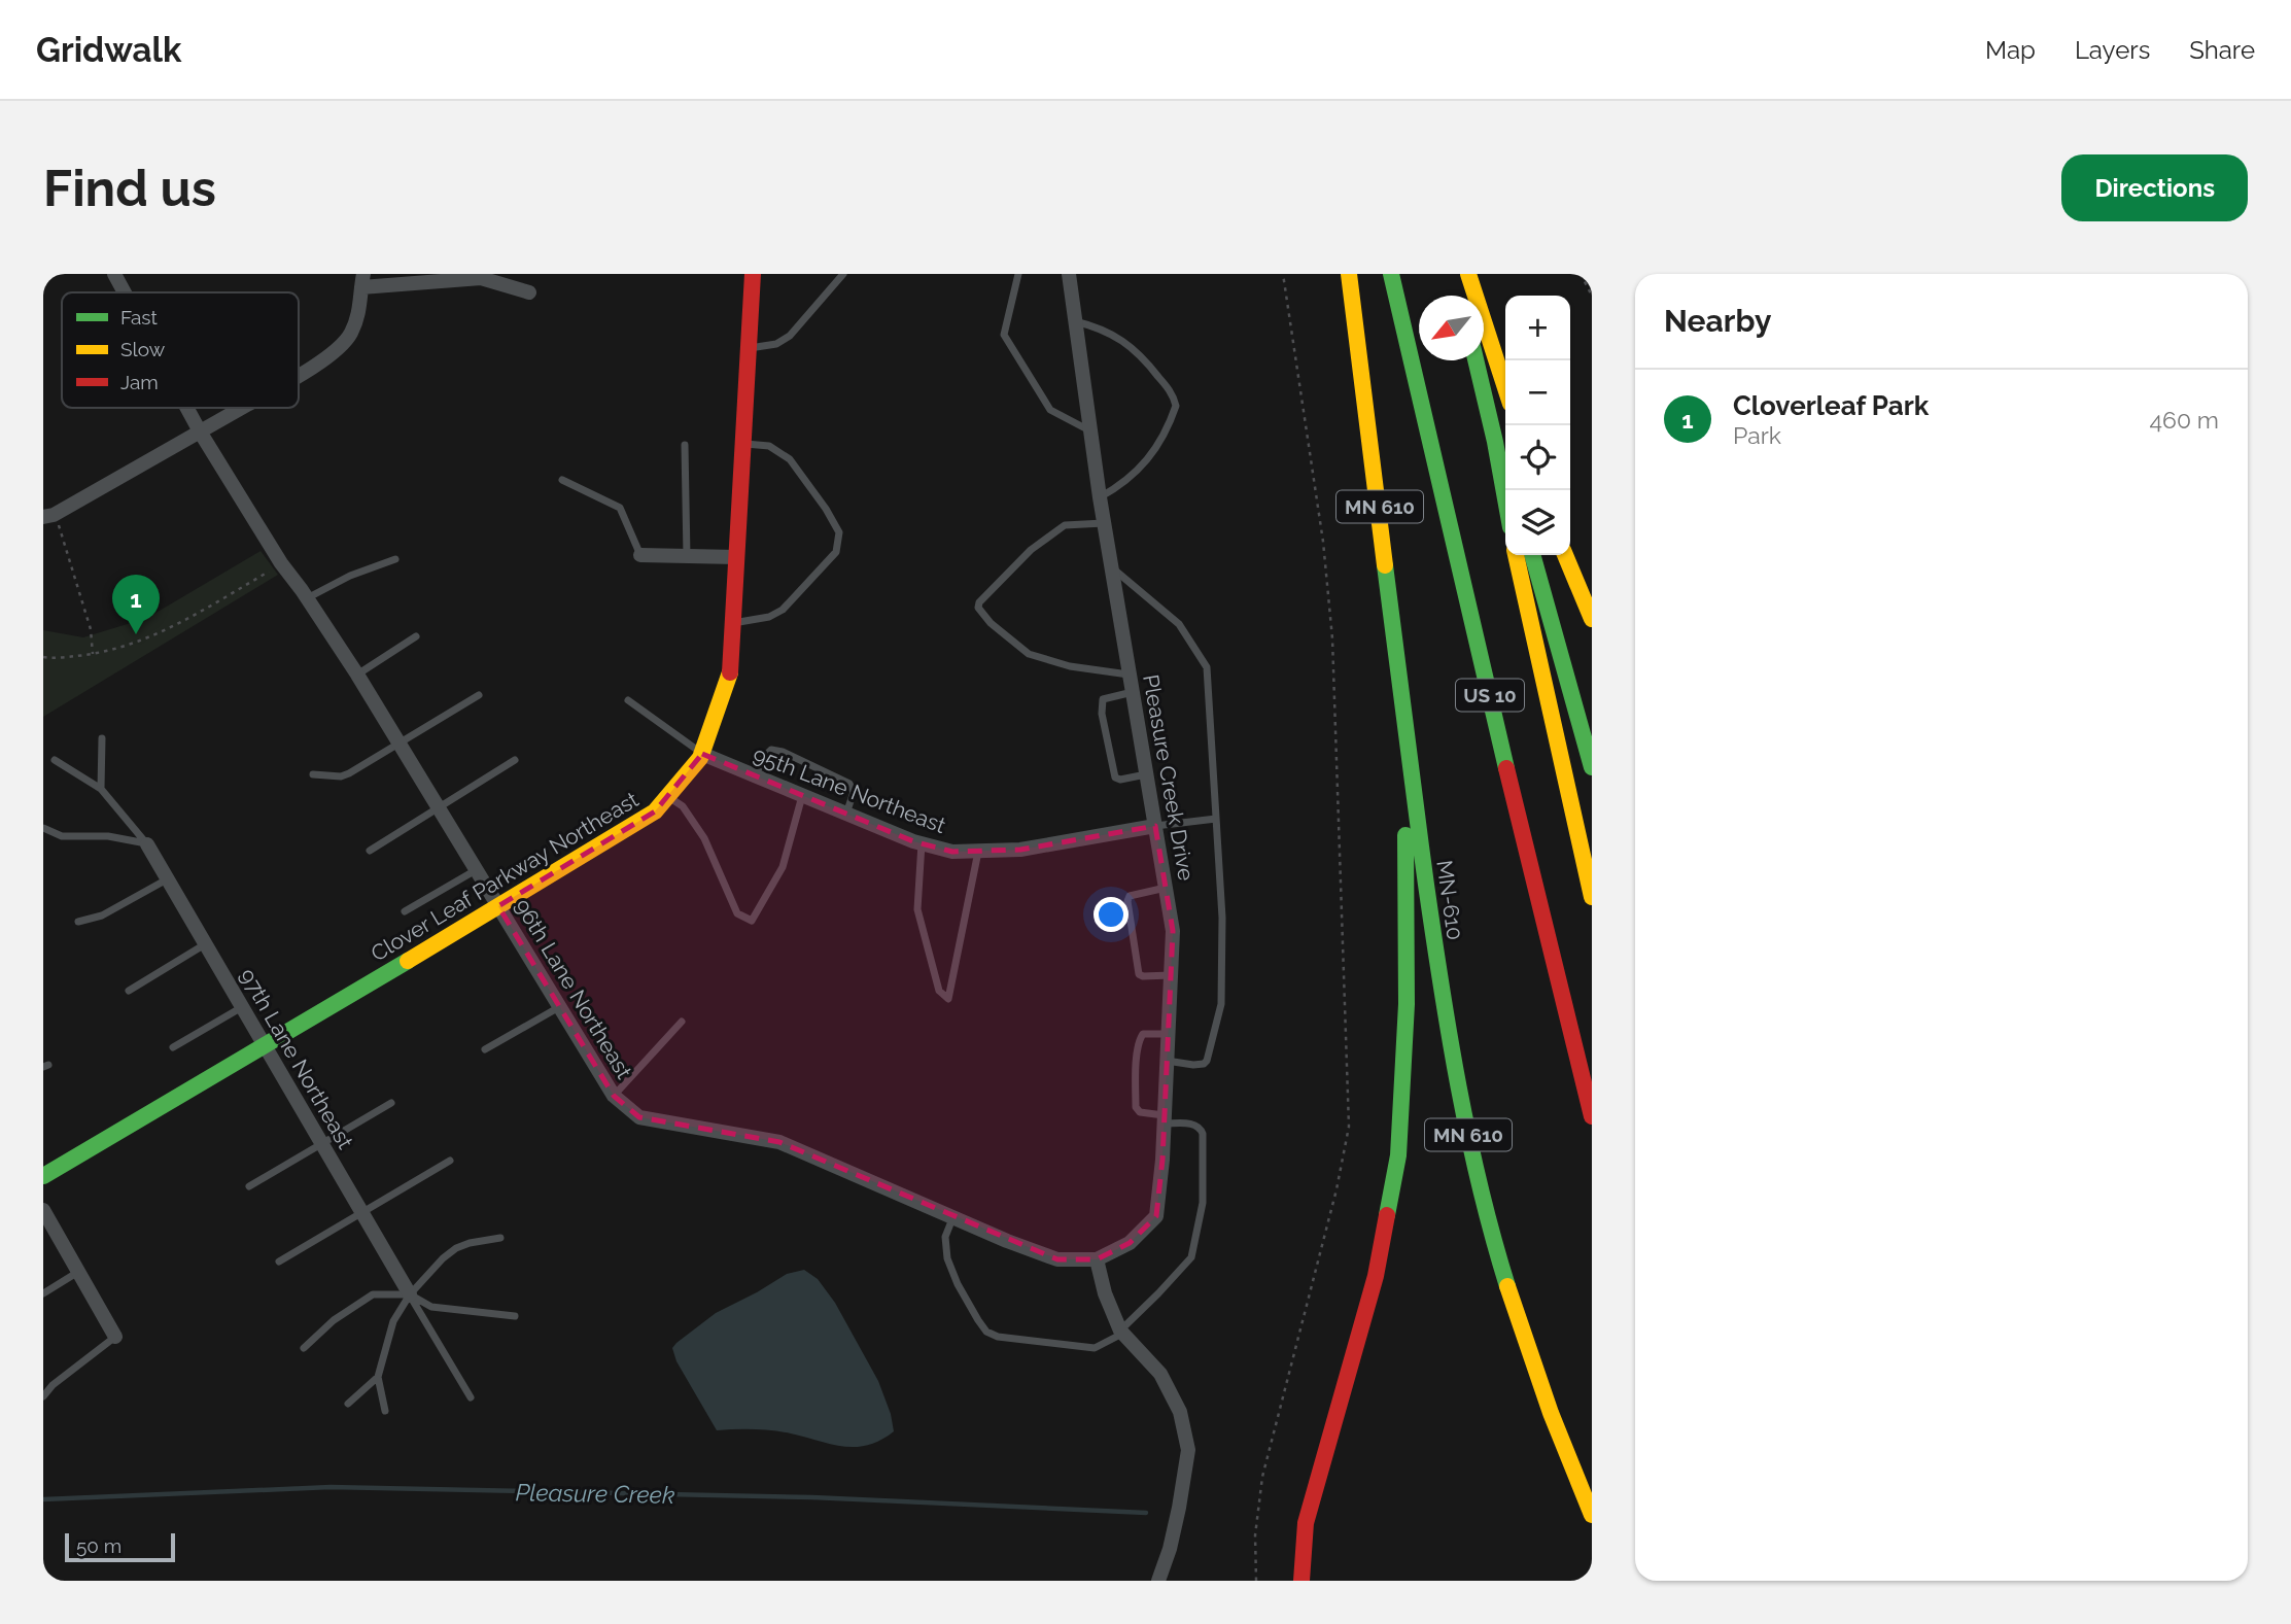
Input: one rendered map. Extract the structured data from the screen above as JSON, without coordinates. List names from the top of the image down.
{
  "streets": {
    "main road": [
      "MN 610",
      "US 10",
      "Clover Leaf Parkway Northeast",
      "MN-610"
    ],
    "street": [
      "Pleasure Creek Drive",
      "95th Lane Northeast",
      "96th Lane Northeast",
      "97th Lane Northeast"
    ]
  },
  "crossings": [
    ["Pleasure Creek Drive", "95th Lane Northeast"],
    ["Pleasure Creek Drive", "96th Lane Northeast"],
    ["95th Lane Northeast", "Clover Leaf Parkway Northeast"],
    ["Clover Leaf Parkway Northeast", "96th Lane Northeast"],
    ["Clover Leaf Parkway Northeast", "97th Lane Northeast"]
  ],
  "water": ["Pleasure Creek"],
  "legend": ["Fast", "Slow", "Jam"],
  "scale_bar": "50 m",
  "north": "bottom left",
  "page": {
    "header": "Gridwalk",
    "nav": ["Map", "Layers", "Share"],
    "buttons": "Directions",
    "title": "Find us",
    "heading": "Nearby",
    "map_buttons": ["+", "−"],
    "list": [
      {
        "mark": "1",
        "name": "Cloverleaf Park",
        "note": "Park",
        "value": "460 m"
      }
    ],
    "pins": "1",
    "scale": "50 m"
  }
}
